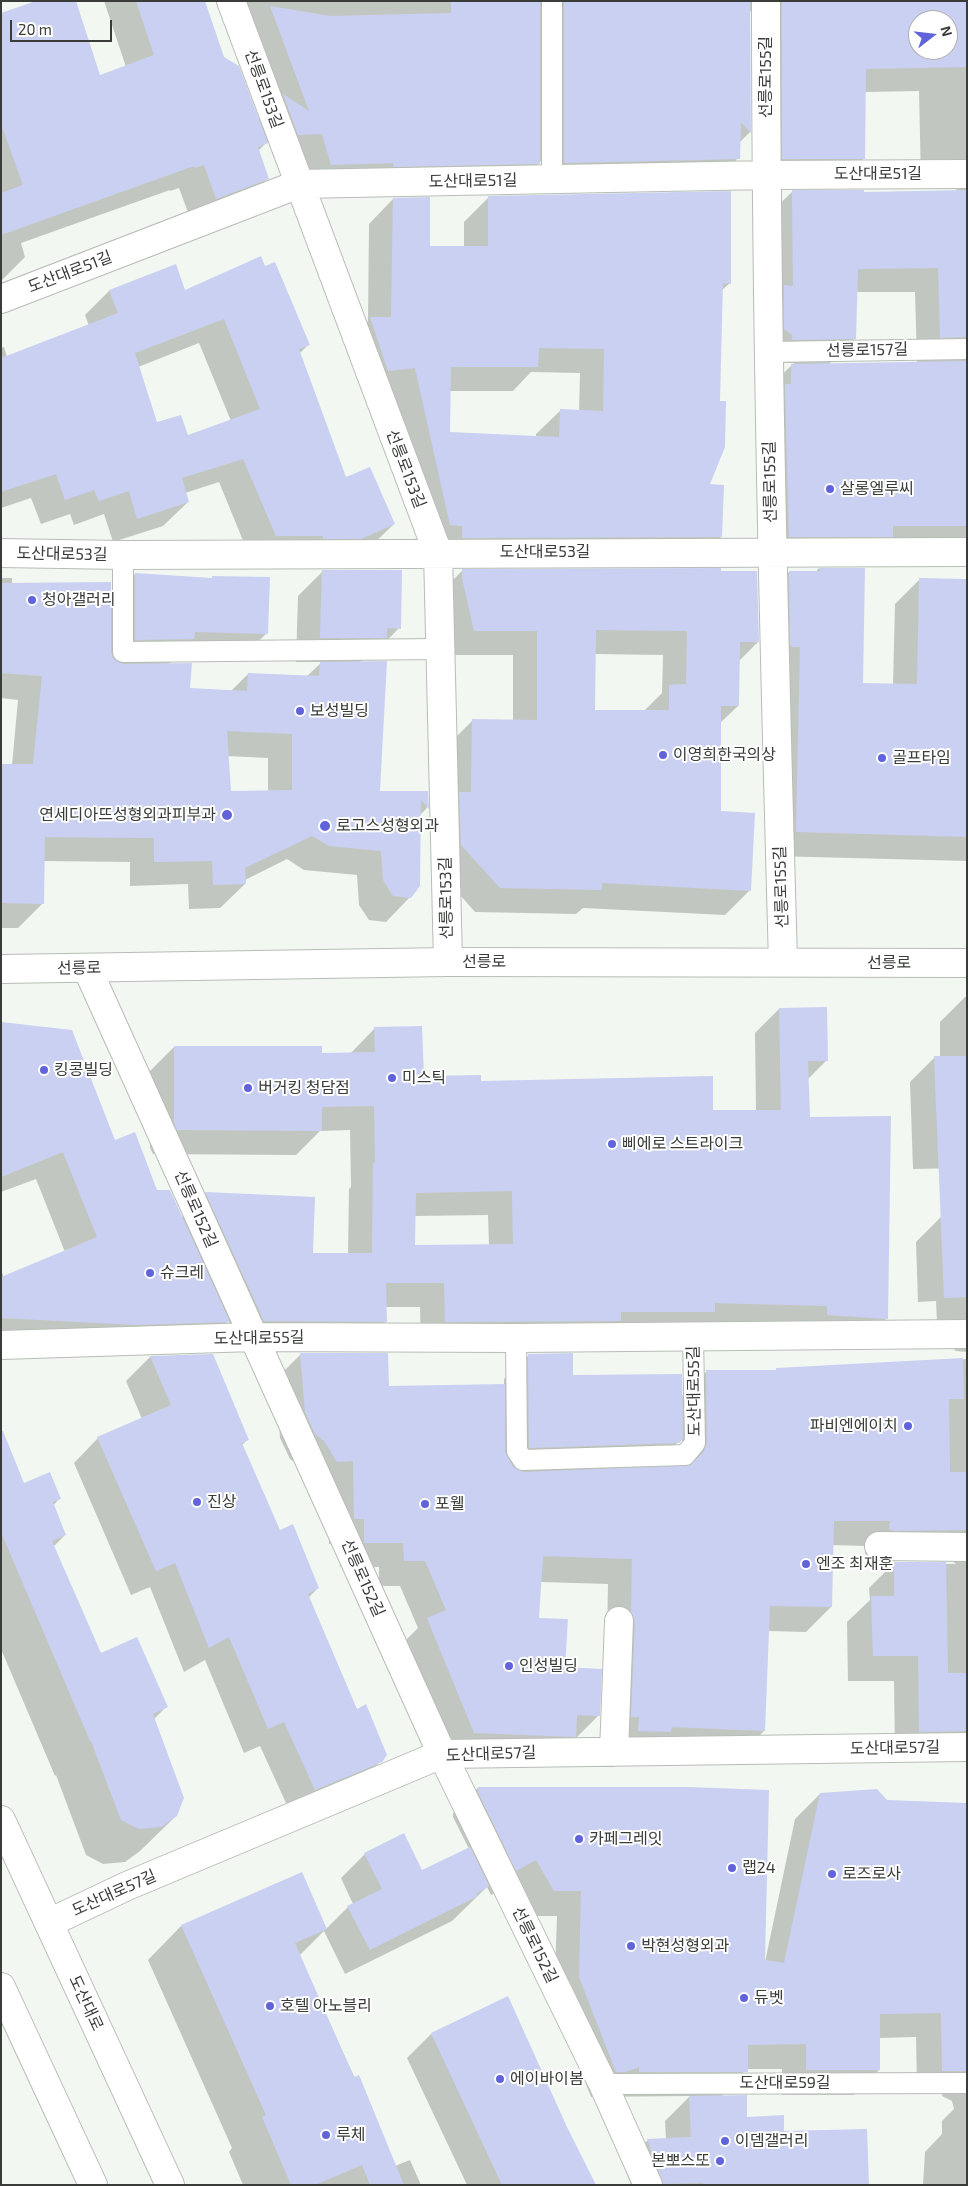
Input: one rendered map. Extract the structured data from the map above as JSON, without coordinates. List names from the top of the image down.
{
  "streets": {
    "street": [
      "선릉로155길",
      "선릉로153길",
      "도산대로51길",
      "도산대로53길",
      "선릉로",
      "선릉로152길",
      "도산대로55길",
      "도산대로57길",
      "도산대로"
    ],
    "lane": ["선릉로157길", "도산대로59길"]
  },
  "crossings": [
    ["선릉로155길", "도산대로51길"],
    ["선릉로155길", "선릉로157길"],
    ["선릉로155길", "도산대로53길"],
    ["선릉로155길", "선릉로"],
    ["선릉로153길", "도산대로51길"],
    ["선릉로153길", "도산대로53길"],
    ["선릉로153길", "선릉로"],
    ["선릉로", "선릉로152길"],
    ["선릉로152길", "도산대로55길"],
    ["선릉로152길", "도산대로57길"],
    ["선릉로152길", "도산대로59길"],
    ["도산대로57길", "도산대로"]
  ],
  "places": [
    "살롱엘루씨",
    "청아갤러리",
    "보성빌딩",
    "이영희한국의상",
    "골프타임",
    "연세디아뜨성형외과피부과",
    "로고스성형외과",
    "킹콩빌딩",
    "미스틱",
    "버거킹 청담점",
    "삐에로 스트라이크",
    "슈크레",
    "파비엔에이치",
    "진상",
    "포웰",
    "엔조 최재훈",
    "인성빌딩",
    "카페그레잇",
    "랩24",
    "로즈로사",
    "박현성형외과",
    "듀벳",
    "호텔 아노블리",
    "에이바이봄",
    "루체",
    "이뎀갤러리",
    "본뽀스또"
  ],
  "scale_bar": "20 m",
  "north": "right"
}
